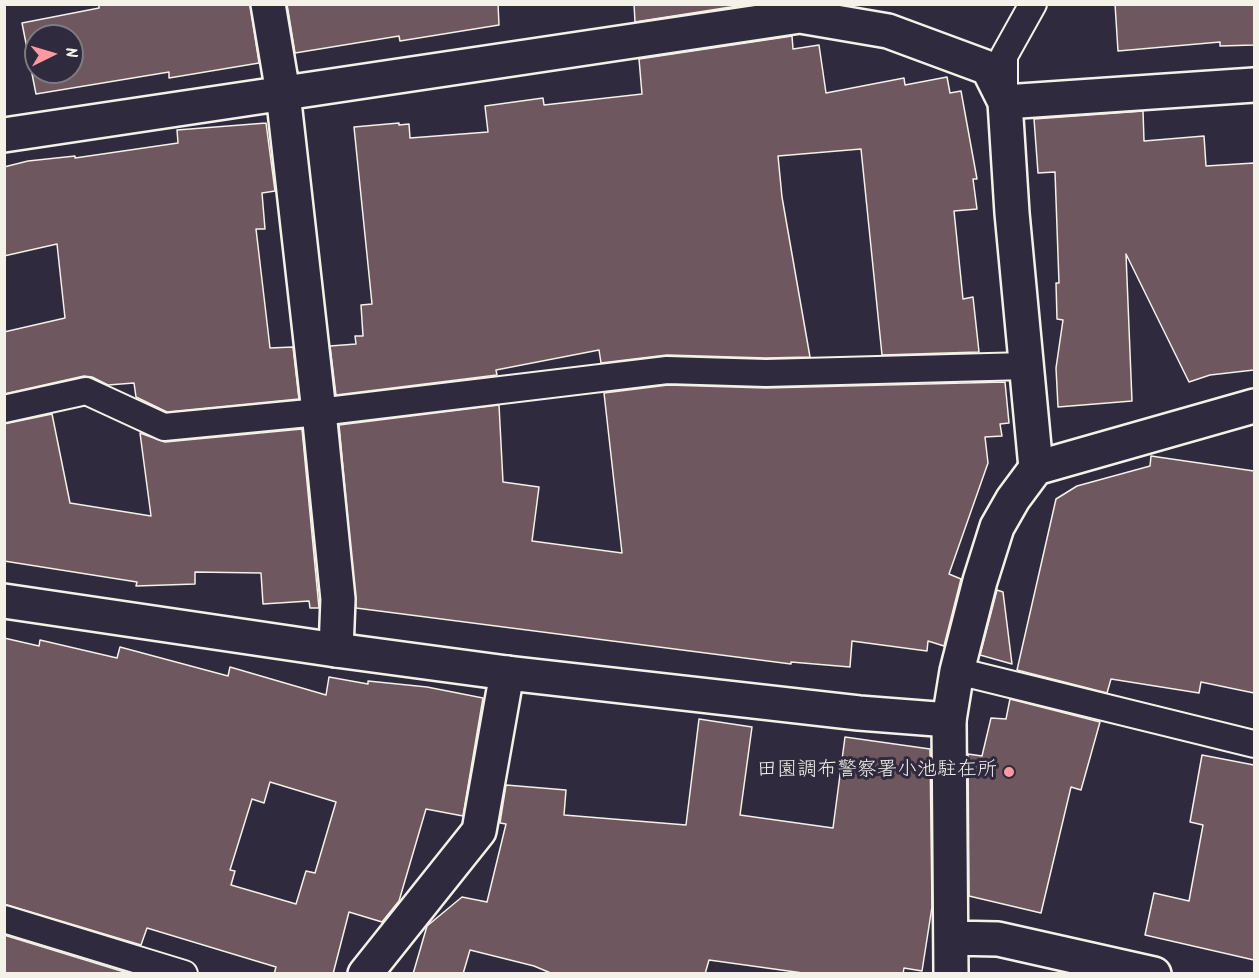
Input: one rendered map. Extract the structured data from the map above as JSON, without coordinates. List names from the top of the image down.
{
  "places": ["田園調布警察署小池駐在所"],
  "north": "right"
}
